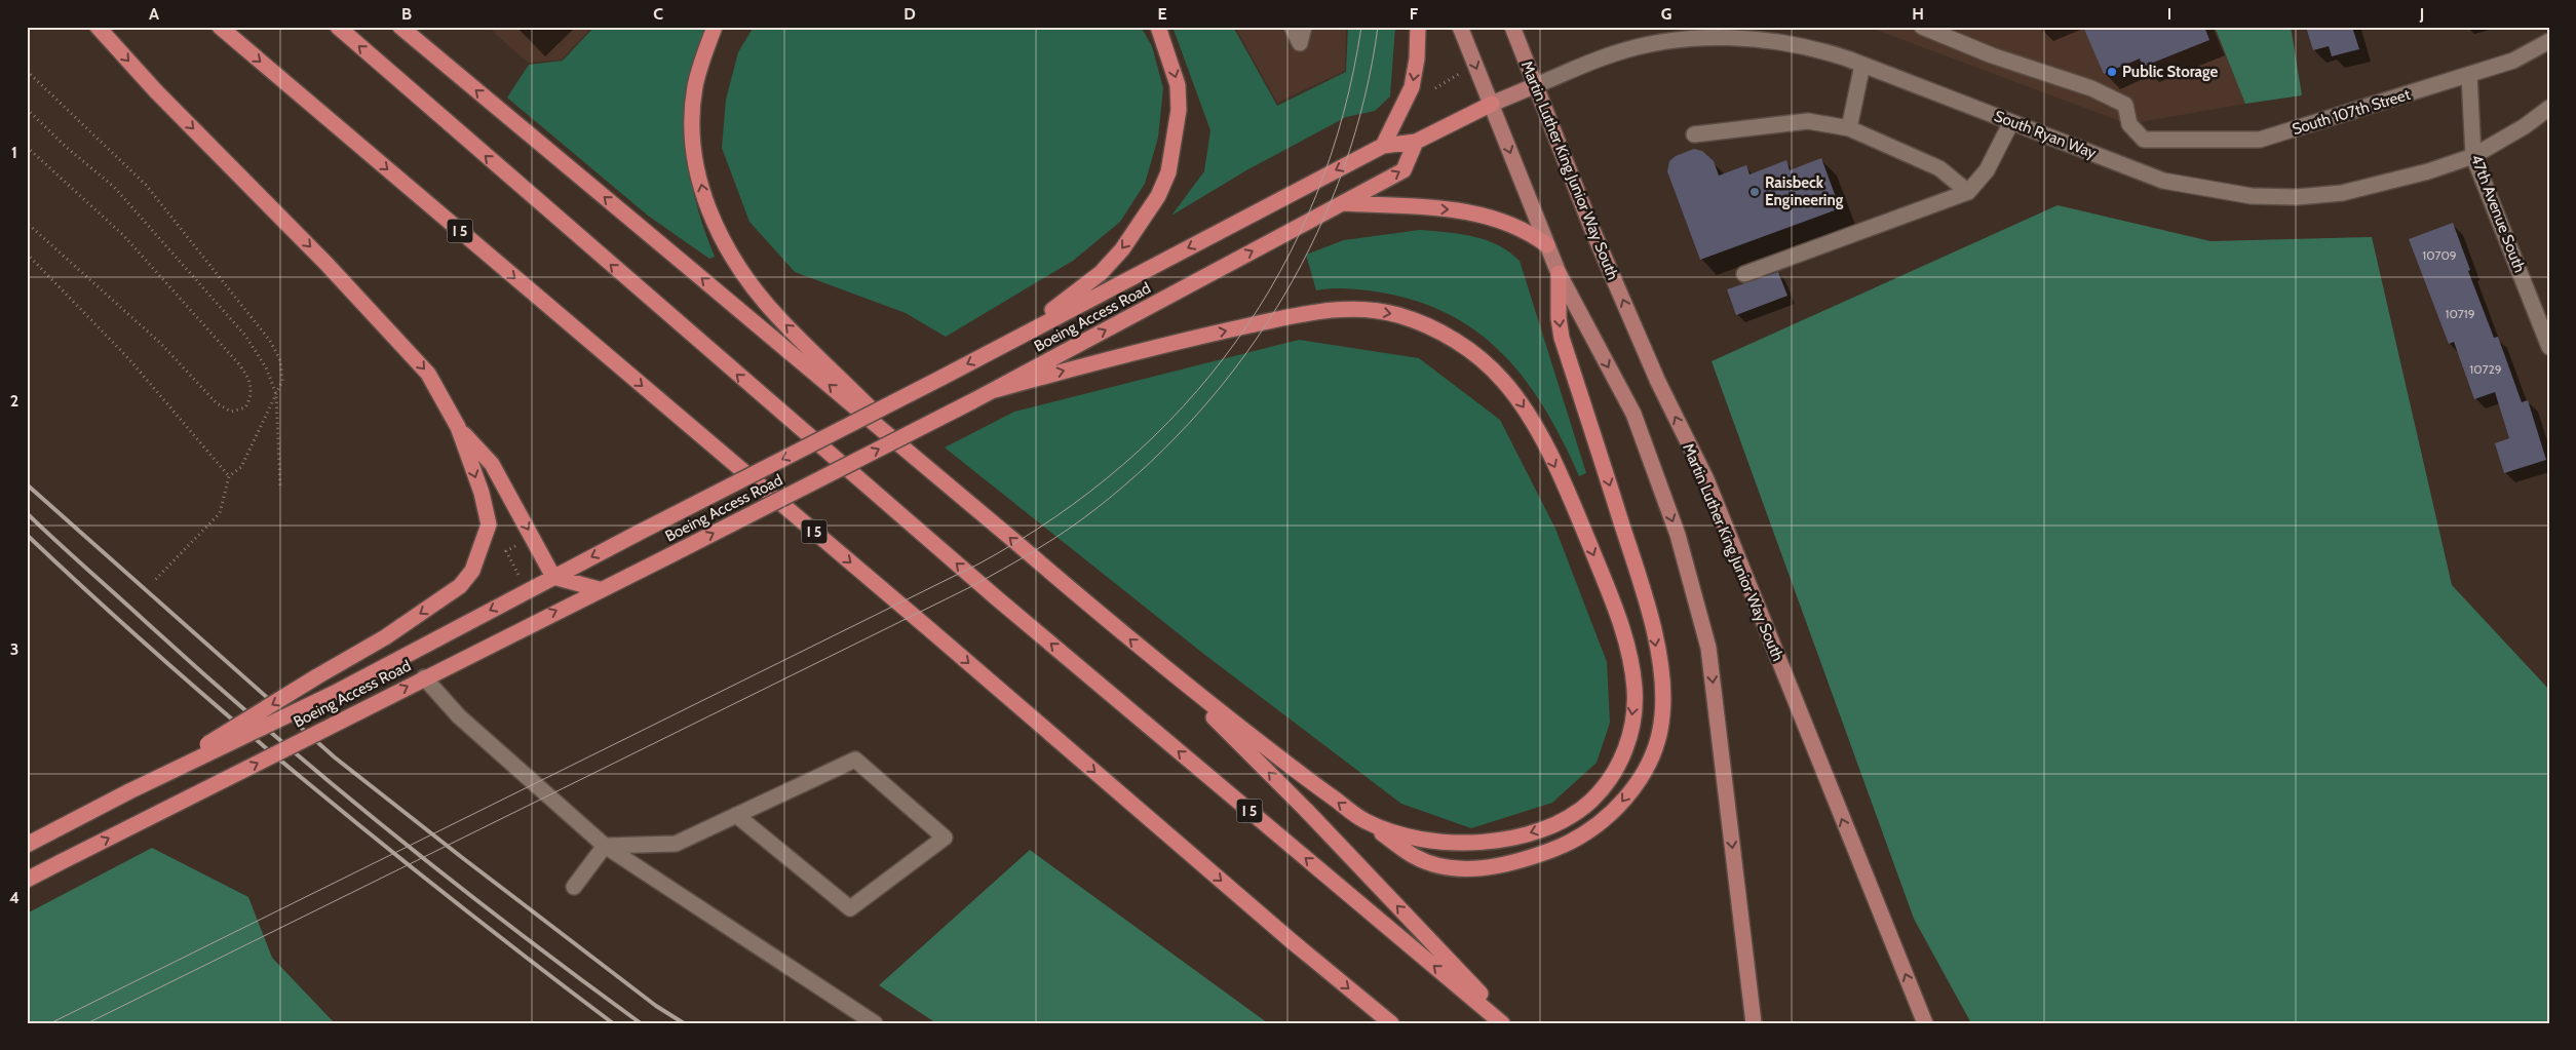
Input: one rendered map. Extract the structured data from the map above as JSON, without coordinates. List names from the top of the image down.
{
  "streets": {
    "highway": ["I 5", "Boeing Access Road"],
    "main road": ["Martin Luther King Junior Way South"],
    "street": ["South 107th Street", "South Ryan Way", "47th Avenue South"]
  },
  "crossings": [
    ["South 107th Street", "47th Avenue South"],
    ["South Ryan Way", "Martin Luther King Junior Way South"],
    ["South Ryan Way", "47th Avenue South"],
    ["South Ryan Way", "Boeing Access Road"],
    ["Martin Luther King Junior Way South", "Boeing Access Road"]
  ],
  "places": ["Public Storage", "Raisbeck Engineering"],
  "house_numbers": ["10709", "10719", "10729"],
  "grid": {
    "columns": [
      "A",
      "B",
      "C",
      "D",
      "E",
      "F",
      "G",
      "H",
      "I",
      "J"
    ],
    "rows": [
      "1",
      "2",
      "3",
      "4"
    ]
  }
}
